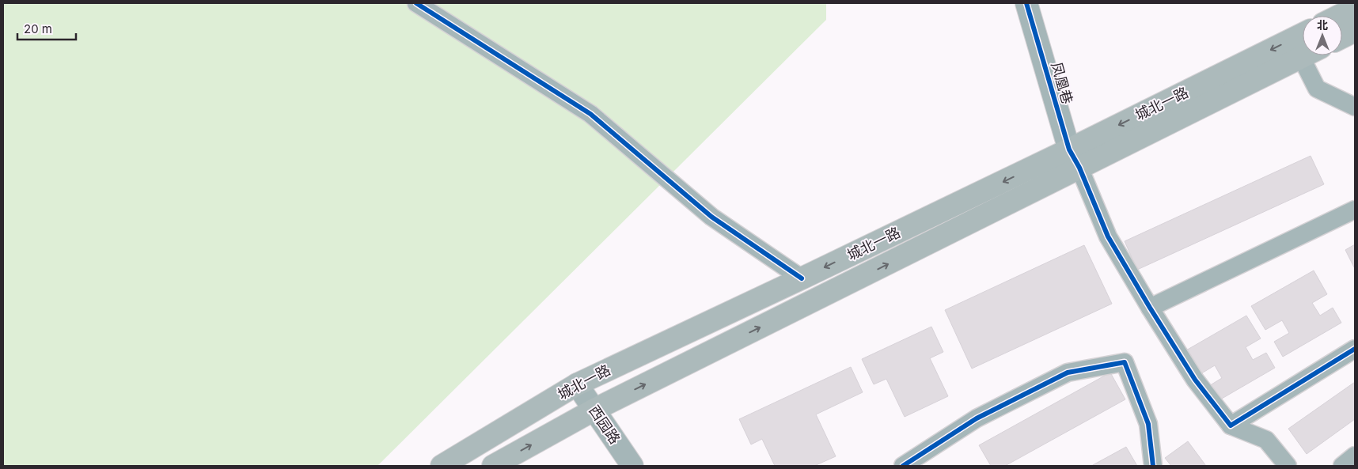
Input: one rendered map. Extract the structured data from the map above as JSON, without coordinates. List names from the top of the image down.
{
  "streets": {
    "main road": ["城北一路"],
    "street": ["凤凰巷", "西园路"]
  },
  "crossings": [
    ["凤凰巷", "城北一路"],
    ["城北一路", "西园路"]
  ],
  "scale_bar": "20 m",
  "north": "top"
}
